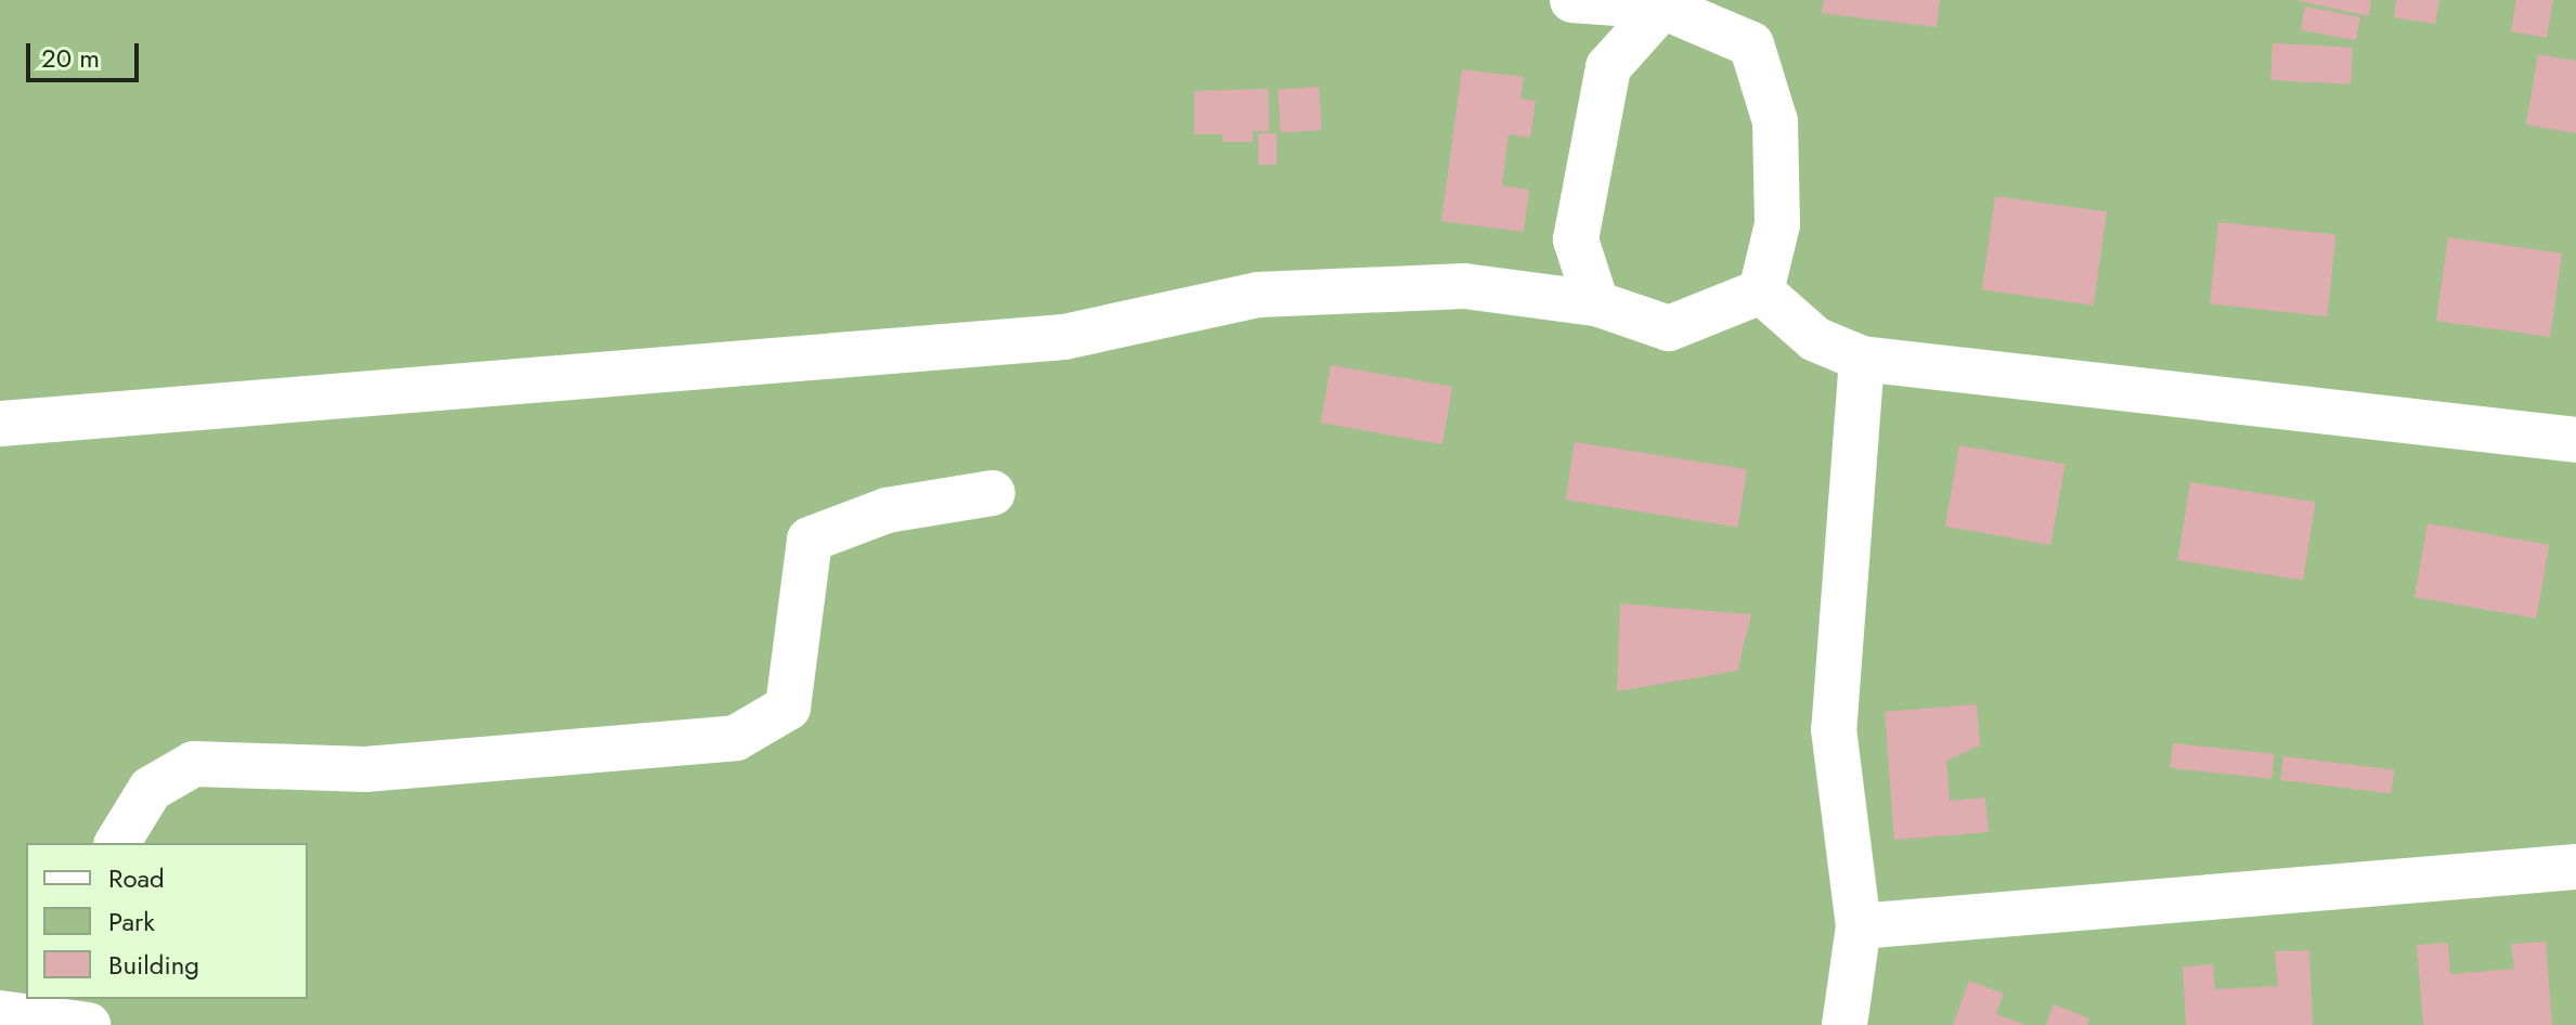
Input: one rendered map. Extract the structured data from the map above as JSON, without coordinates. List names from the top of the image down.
{
  "legend": ["Road", "Park", "Building"],
  "scale_bar": "20 m"
}
